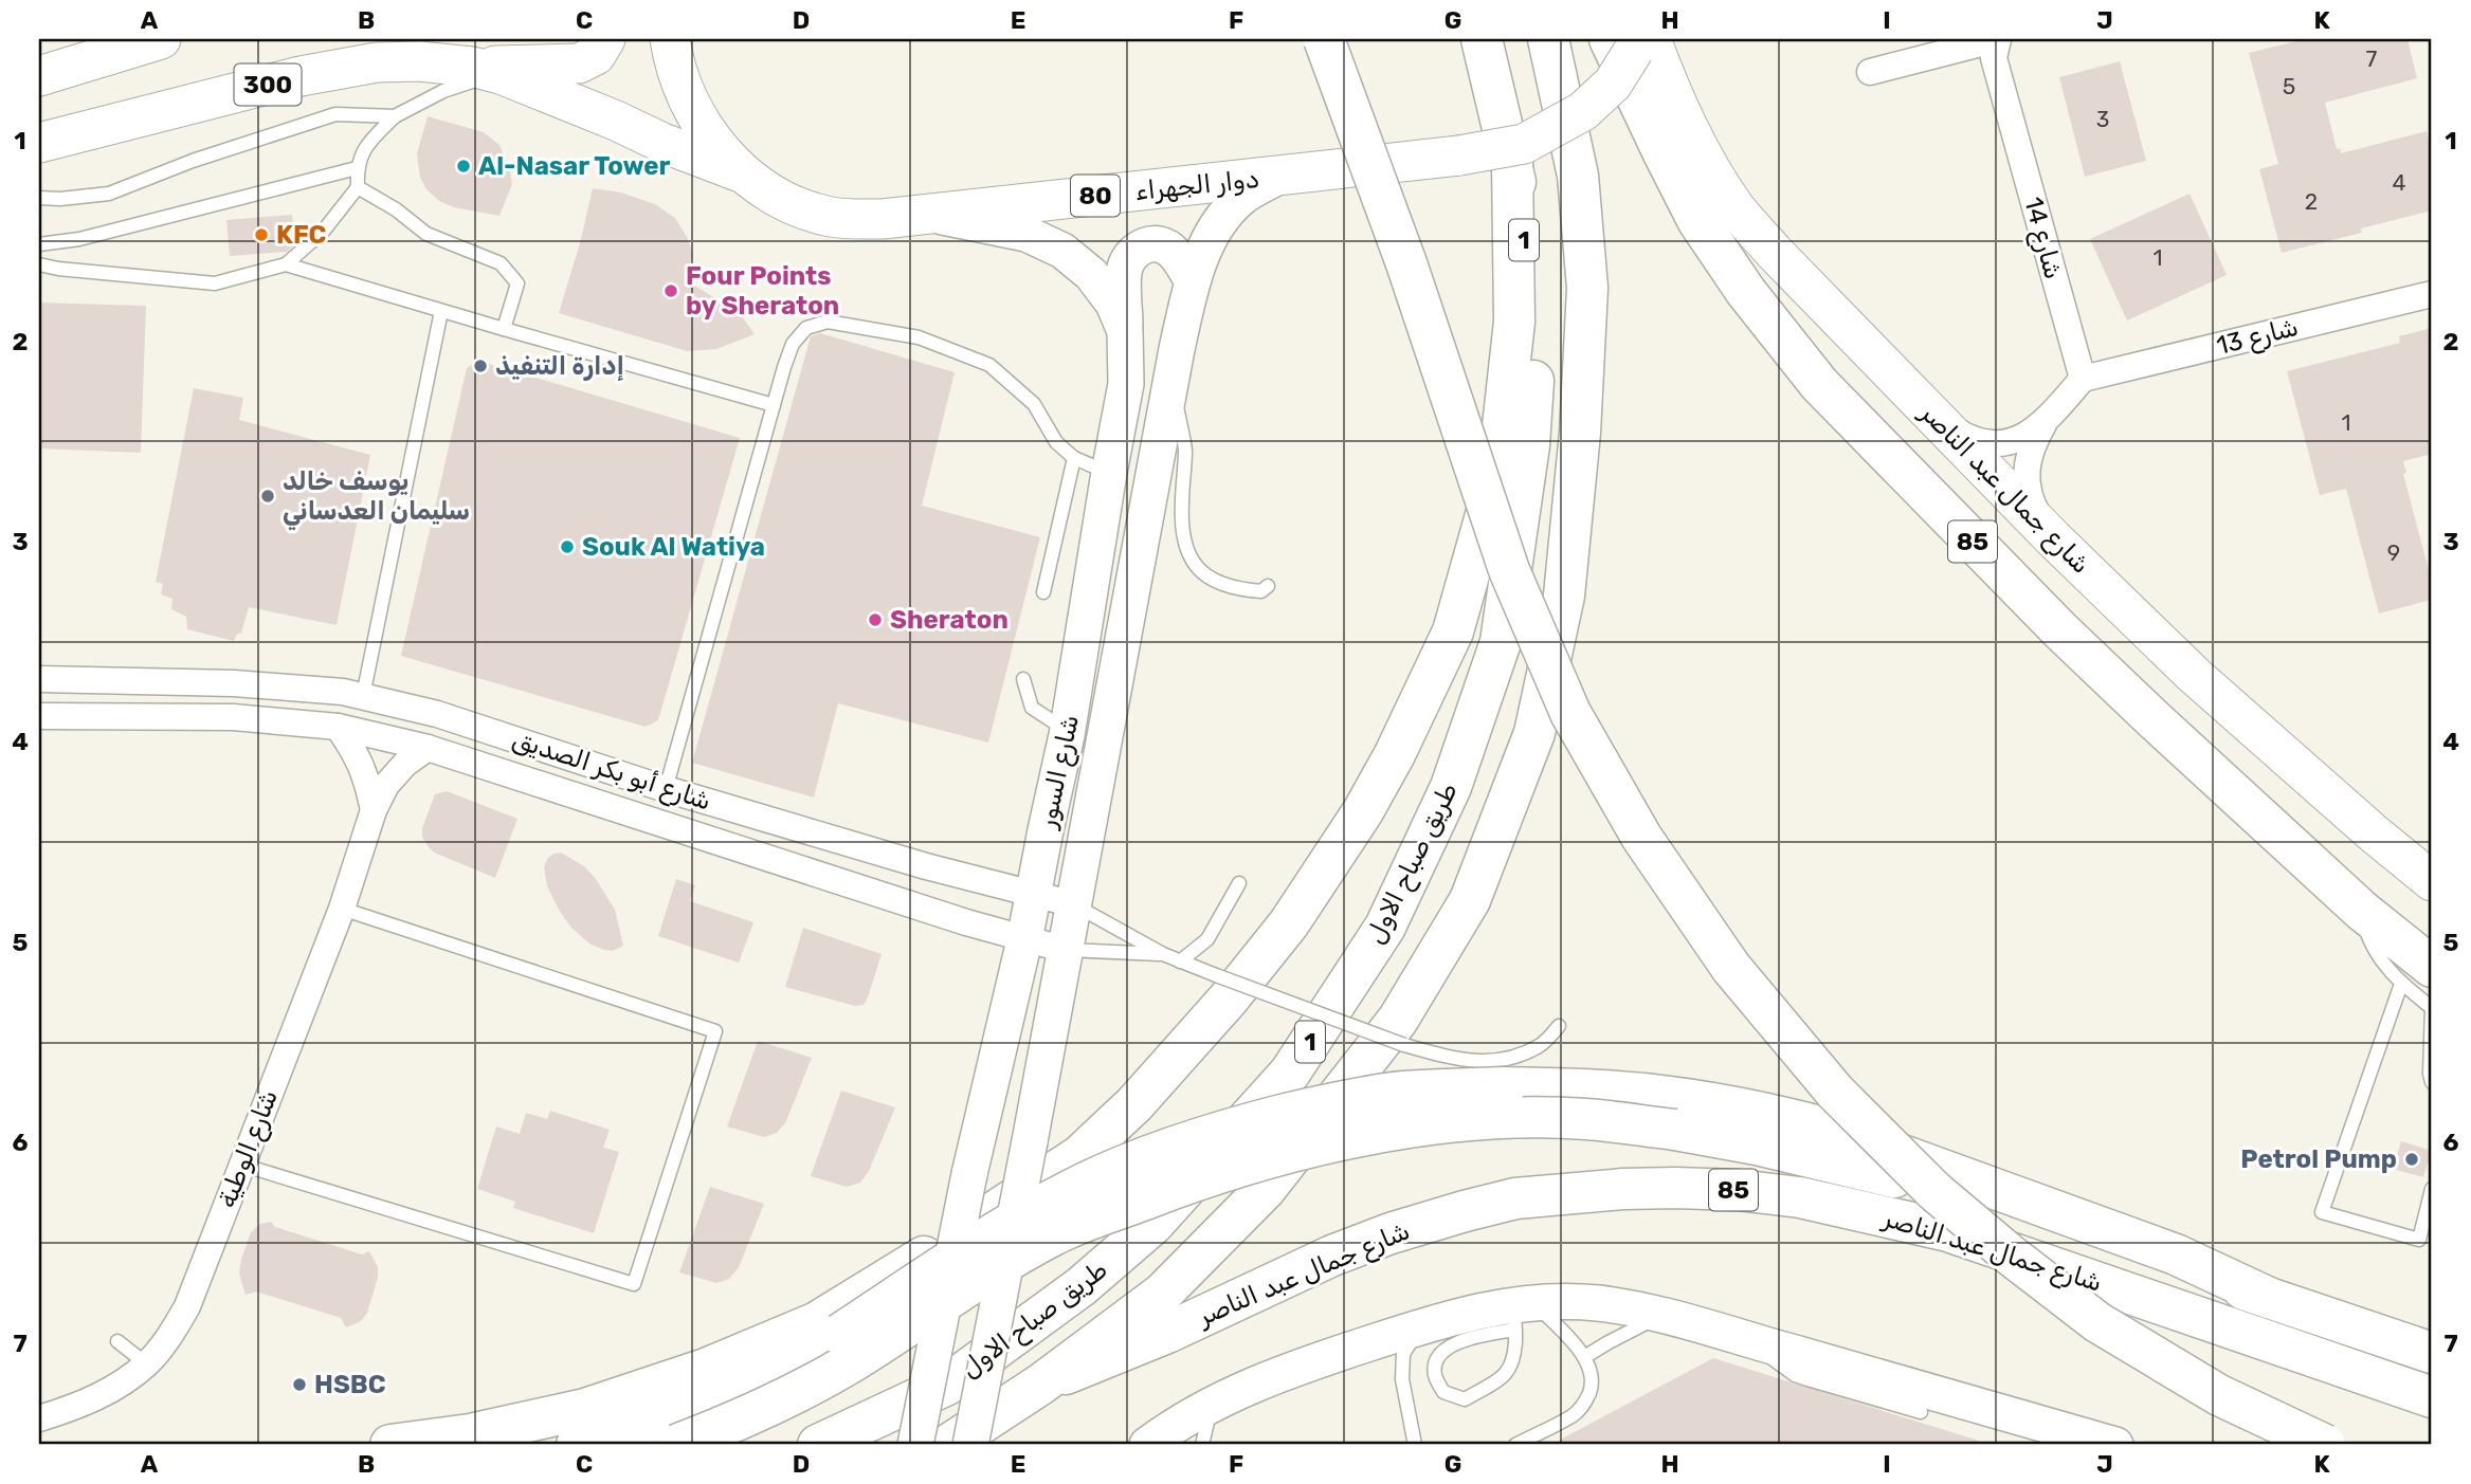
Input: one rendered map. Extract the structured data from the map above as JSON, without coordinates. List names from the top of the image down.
{
  "streets": {
    "highway": [
      "1",
      "شارع جمال عبد الناصر",
      "85",
      "طريق صباح الاول"
    ],
    "main road": [
      "300",
      "دوار الجهراء",
      "80",
      "شارع السور"
    ],
    "street": [
      "شارع 14",
      "شارع 13",
      "شارع أبو بكر الصديق",
      "شارع الوطية"
    ]
  },
  "crossings": [
    ["300", "دوار الجهراء"],
    ["دوار الجهراء", "شارع جمال عبد الناصر"],
    ["دوار الجهراء", "85"],
    ["دوار الجهراء", "شارع السور"],
    ["شارع 14", "شارع 13"],
    ["شارع جمال عبد الناصر", "85"],
    ["شارع جمال عبد الناصر", "طريق صباح الاول"],
    ["شارع أبو بكر الصديق", "شارع السور"],
    ["شارع أبو بكر الصديق", "شارع الوطية"]
  ],
  "places": [
    "Al-Nasar Tower",
    "KFC",
    "Four Points by Sheraton",
    "إدارة التنفيذ",
    "يوسف خالد سليمان العدساني",
    "Souk Al Watiya",
    "Sheraton",
    "Petrol Pump",
    "HSBC"
  ],
  "house_numbers": [
    "7",
    "5",
    "3",
    "4",
    "2",
    "1",
    "1",
    "9"
  ],
  "grid": {
    "columns": [
      "A",
      "B",
      "C",
      "D",
      "E",
      "F",
      "G",
      "H",
      "I",
      "J",
      "K"
    ],
    "rows": [
      "1",
      "2",
      "3",
      "4",
      "5",
      "6",
      "7"
    ]
  }
}
